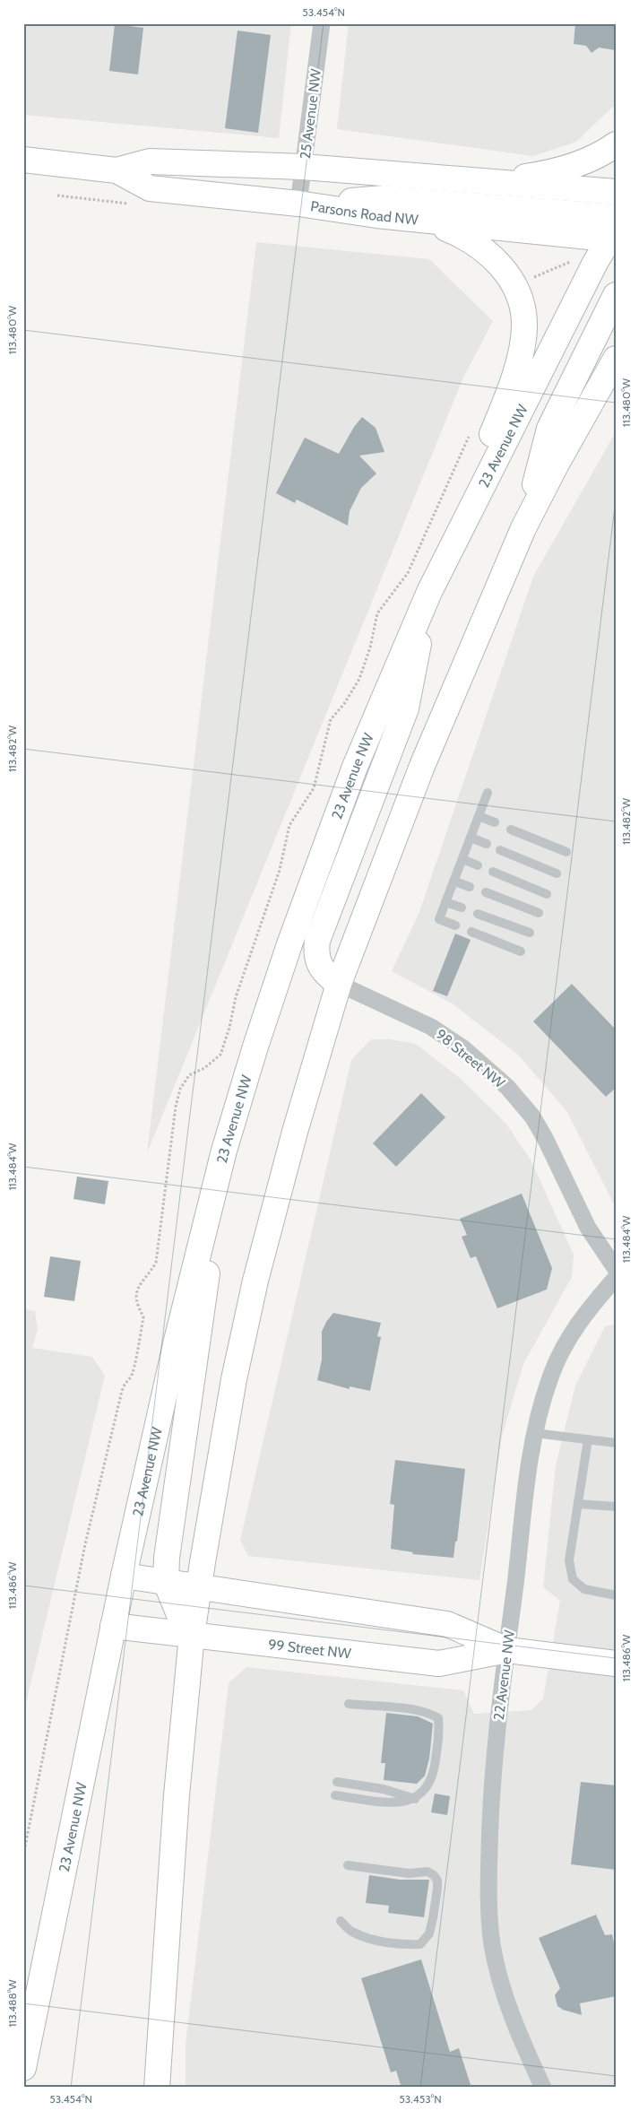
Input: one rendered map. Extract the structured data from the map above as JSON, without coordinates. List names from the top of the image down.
{
  "streets": {
    "main road": ["Parsons Road NW", "23 Avenue NW", "99 Street NW"],
    "street": ["25 Avenue NW", "98 Street NW", "22 Avenue NW"]
  },
  "crossings": [
    ["25 Avenue NW", "Parsons Road NW"],
    ["Parsons Road NW", "23 Avenue NW"],
    ["23 Avenue NW", "99 Street NW"],
    ["99 Street NW", "22 Avenue NW"]
  ],
  "coordinates": [
    "53.454°N",
    "113.480°W",
    "113.482°W",
    "113.484°W",
    "113.486°W",
    "113.488°W",
    "53.453°N"
  ]
}
